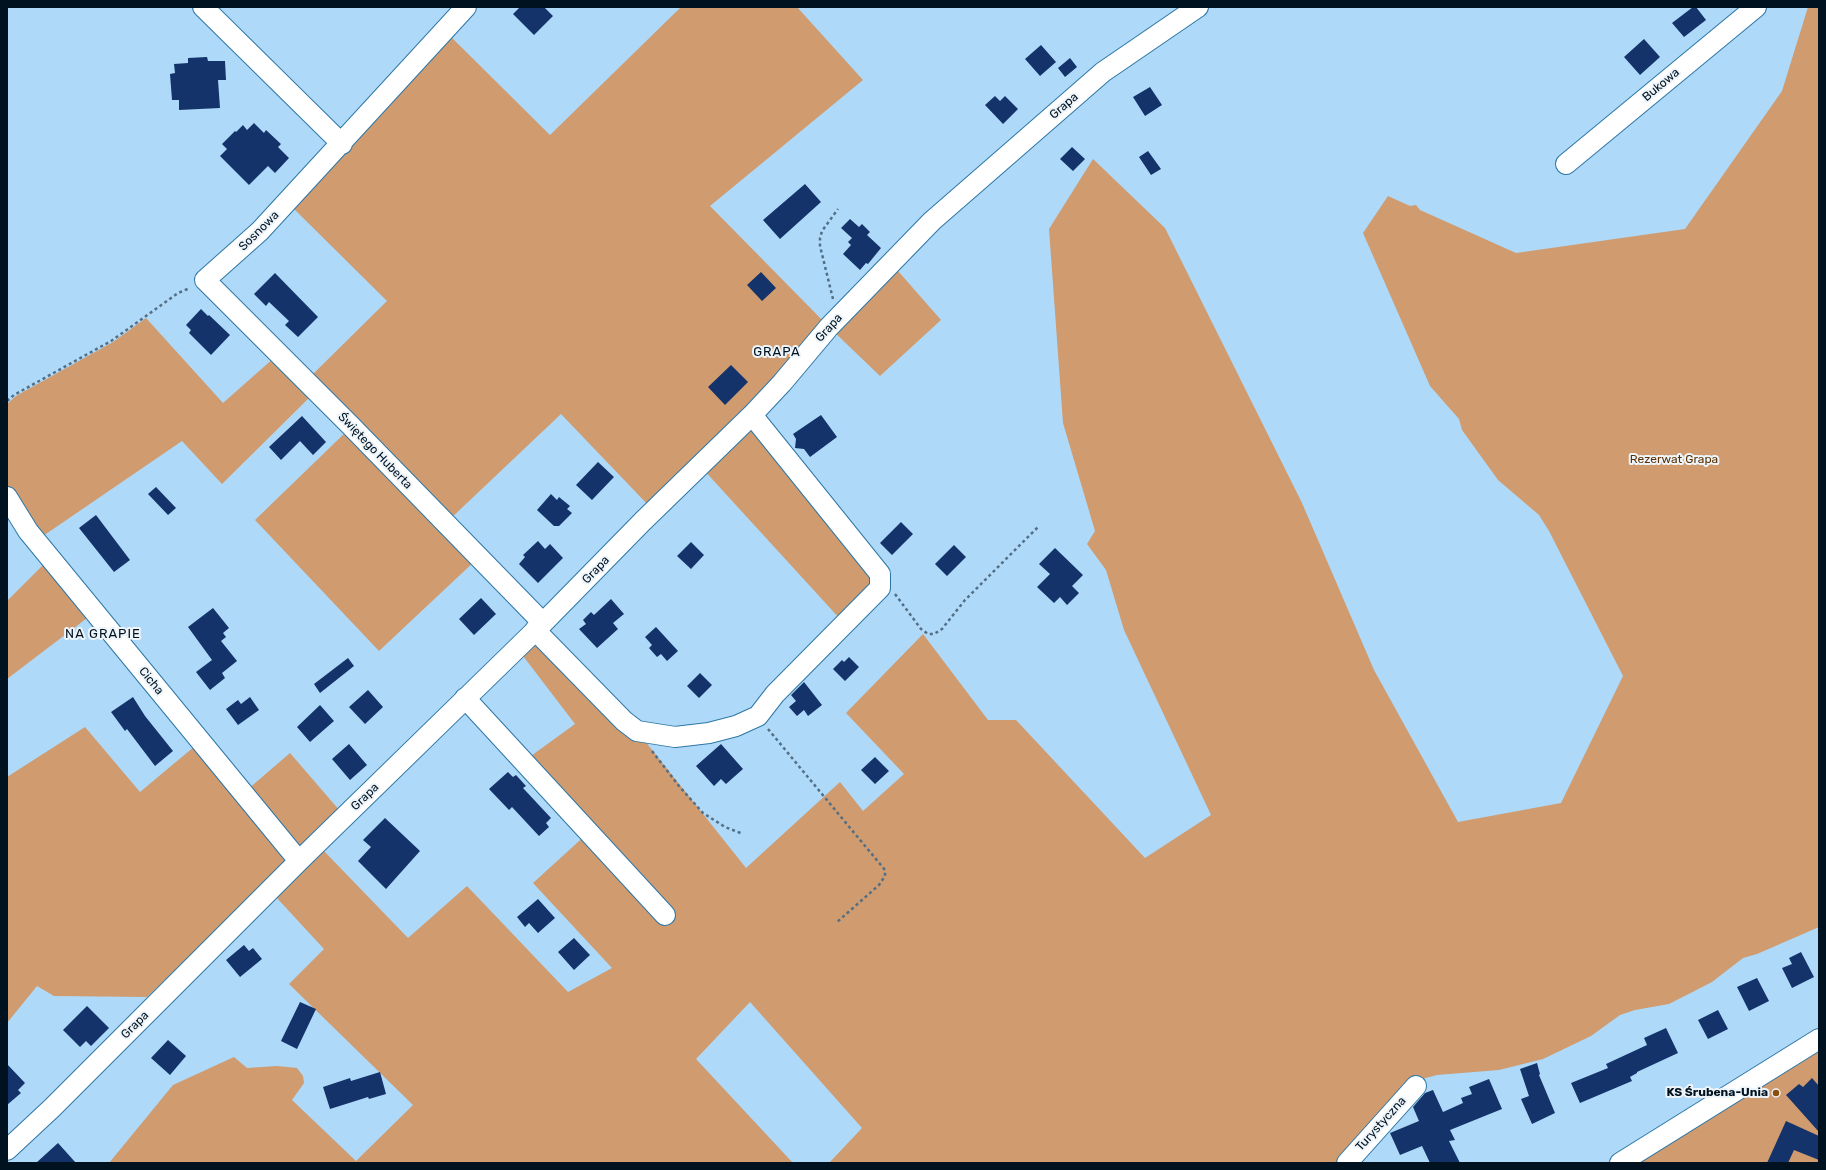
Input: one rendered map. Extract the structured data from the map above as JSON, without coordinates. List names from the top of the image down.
{
  "streets": {
    "street": [
      "Bukowa",
      "Grapa",
      "Sosnowa",
      "Świętego Huberta",
      "Cicha",
      "Turystyczna"
    ]
  },
  "crossings": [
    ["Grapa", "Świętego Huberta"],
    ["Grapa", "Cicha"],
    ["Sosnowa", "Świętego Huberta"]
  ],
  "districts": ["GRAPA", "NA GRAPIE"],
  "parks": ["Rezerwat Grapa"],
  "places": ["KS Śrubena-Unia"]
}
